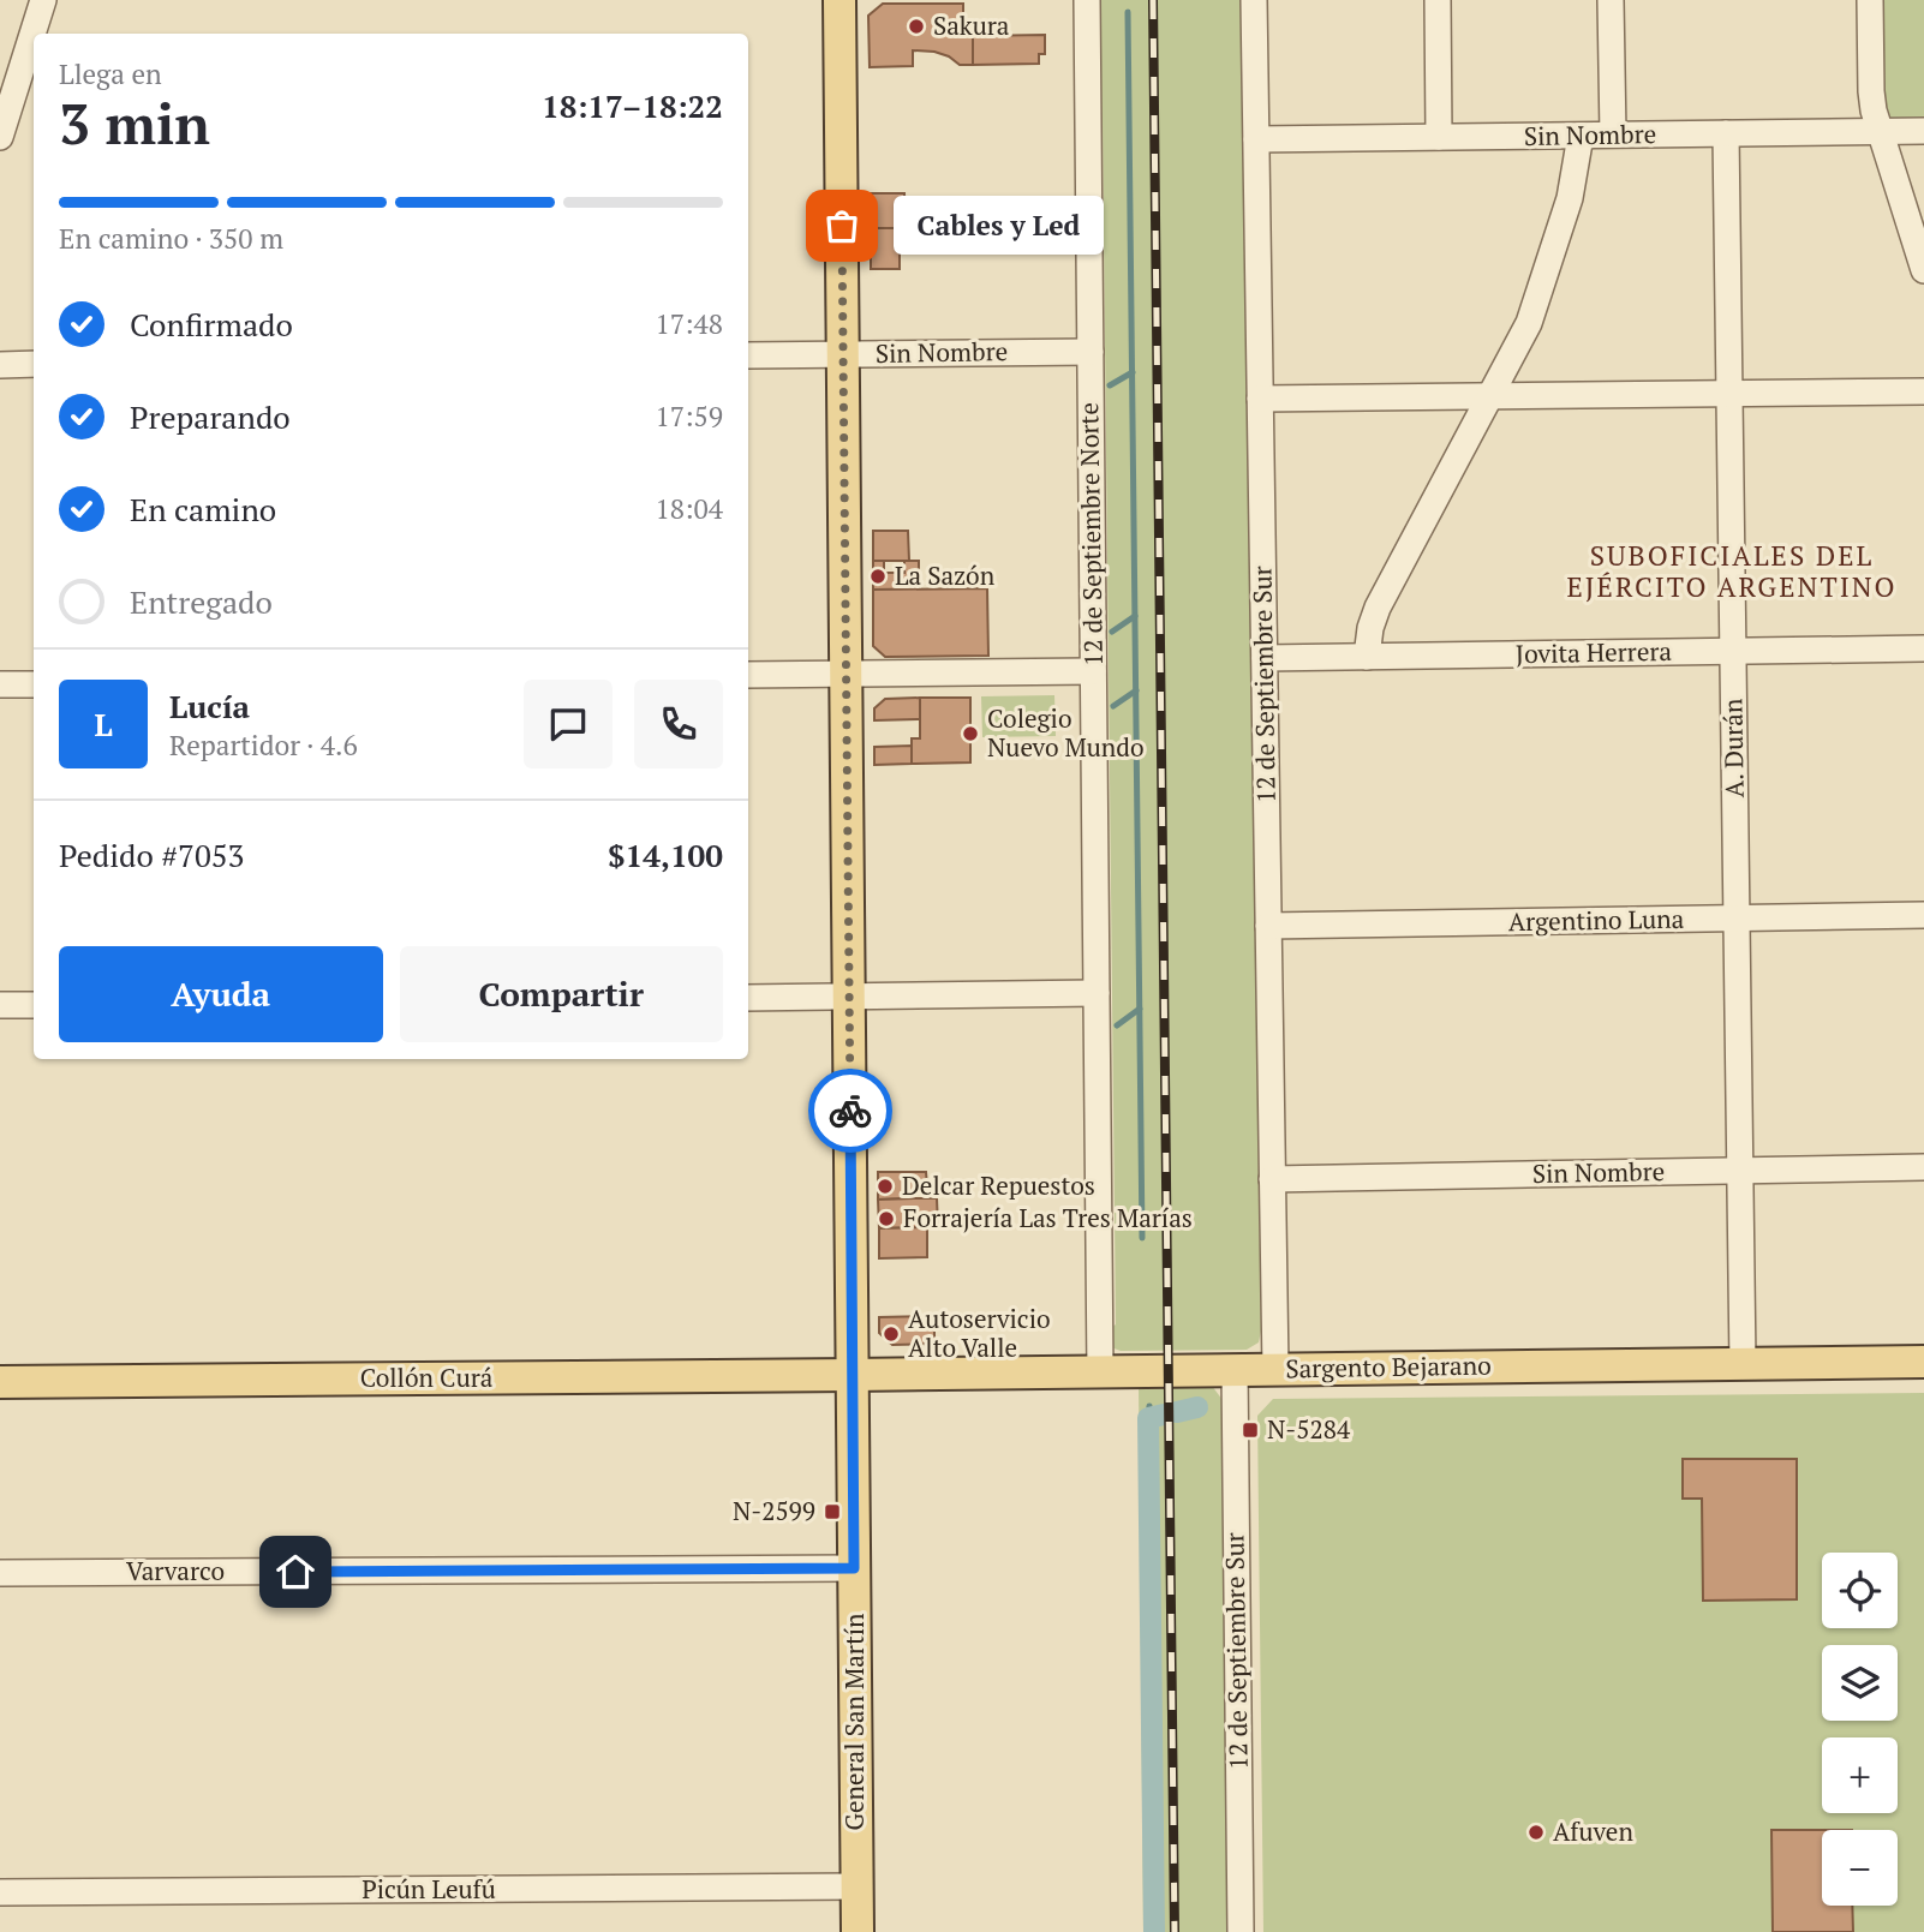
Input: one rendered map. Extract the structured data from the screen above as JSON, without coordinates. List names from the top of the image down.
{
  "streets": {
    "main road": ["Sargento Bejarano", "Collón Curá", "General San Martín"],
    "street": [
      "Sin Nombre",
      "12 de Septiembre Norte",
      "Jovita Herrera",
      "12 de Septiembre Sur",
      "A. Durán",
      "Argentino Luna",
      "Varvarco",
      "Picún Leufú"
    ]
  },
  "crossings": [
    ["Sin Nombre", "12 de Septiembre Norte"],
    ["Sin Nombre", "12 de Septiembre Sur"],
    ["Sin Nombre", "A. Durán"],
    ["Sin Nombre", "General San Martín"],
    ["12 de Septiembre Norte", "Sargento Bejarano"],
    ["Jovita Herrera", "12 de Septiembre Sur"],
    ["Jovita Herrera", "A. Durán"],
    ["12 de Septiembre Sur", "Argentino Luna"],
    ["12 de Septiembre Sur", "Sargento Bejarano"],
    ["A. Durán", "Argentino Luna"],
    ["A. Durán", "Sargento Bejarano"],
    ["Sargento Bejarano", "Collón Curá"],
    ["Sargento Bejarano", "General San Martín"],
    ["Collón Curá", "General San Martín"],
    ["Varvarco", "General San Martín"],
    ["General San Martín", "Picún Leufú"]
  ],
  "districts": ["SUBOFICIALES DEL EJÉRCITO ARGENTINO"],
  "places": {
    "other": [
      "Sakura",
      "Cables y Led",
      "La Sazón",
      "Colegio Nuevo Mundo",
      "Delcar Repuestos",
      "Forrajería Las Tres Marías",
      "Autoservicio Alto Valle",
      "Afuven"
    ],
    "transit": ["N-5284", "N-2599"]
  },
  "page": {
    "heading": ["3 min", "Llega en", "18:17–18:22"],
    "panel": [
      "Lucía",
      "Repartidor · 4.6",
      "Pedido #7053",
      "$14,100"
    ],
    "bar": "En camino · 350 m",
    "bubble": "Cables y Led",
    "list": [
      ["Confirmado", "17:48"],
      ["Preparando", "17:59"],
      ["En camino", "18:04"],
      "Entregado"
    ],
    "round": "L",
    "buttons": ["Ayuda", "Compartir"],
    "map_buttons": ["+", "−"]
  }
}
